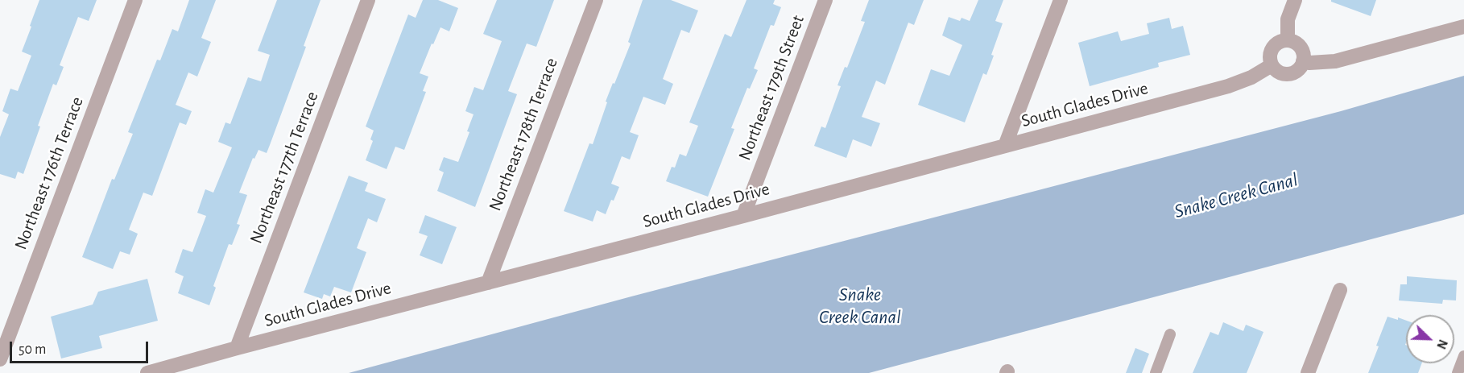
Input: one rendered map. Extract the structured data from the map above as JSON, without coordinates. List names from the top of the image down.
{
  "streets": {
    "street": [
      "Northeast 179th Street",
      "South Glades Drive",
      "Northeast 178th Terrace",
      "Northeast 177th Terrace",
      "Northeast 176th Terrace"
    ]
  },
  "crossings": [
    ["Northeast 179th Street", "South Glades Drive"],
    ["South Glades Drive", "Northeast 178th Terrace"],
    ["South Glades Drive", "Northeast 177th Terrace"]
  ],
  "water": ["Snake Creek Canal"],
  "scale_bar": "50 m",
  "north": "bottom right"
}
